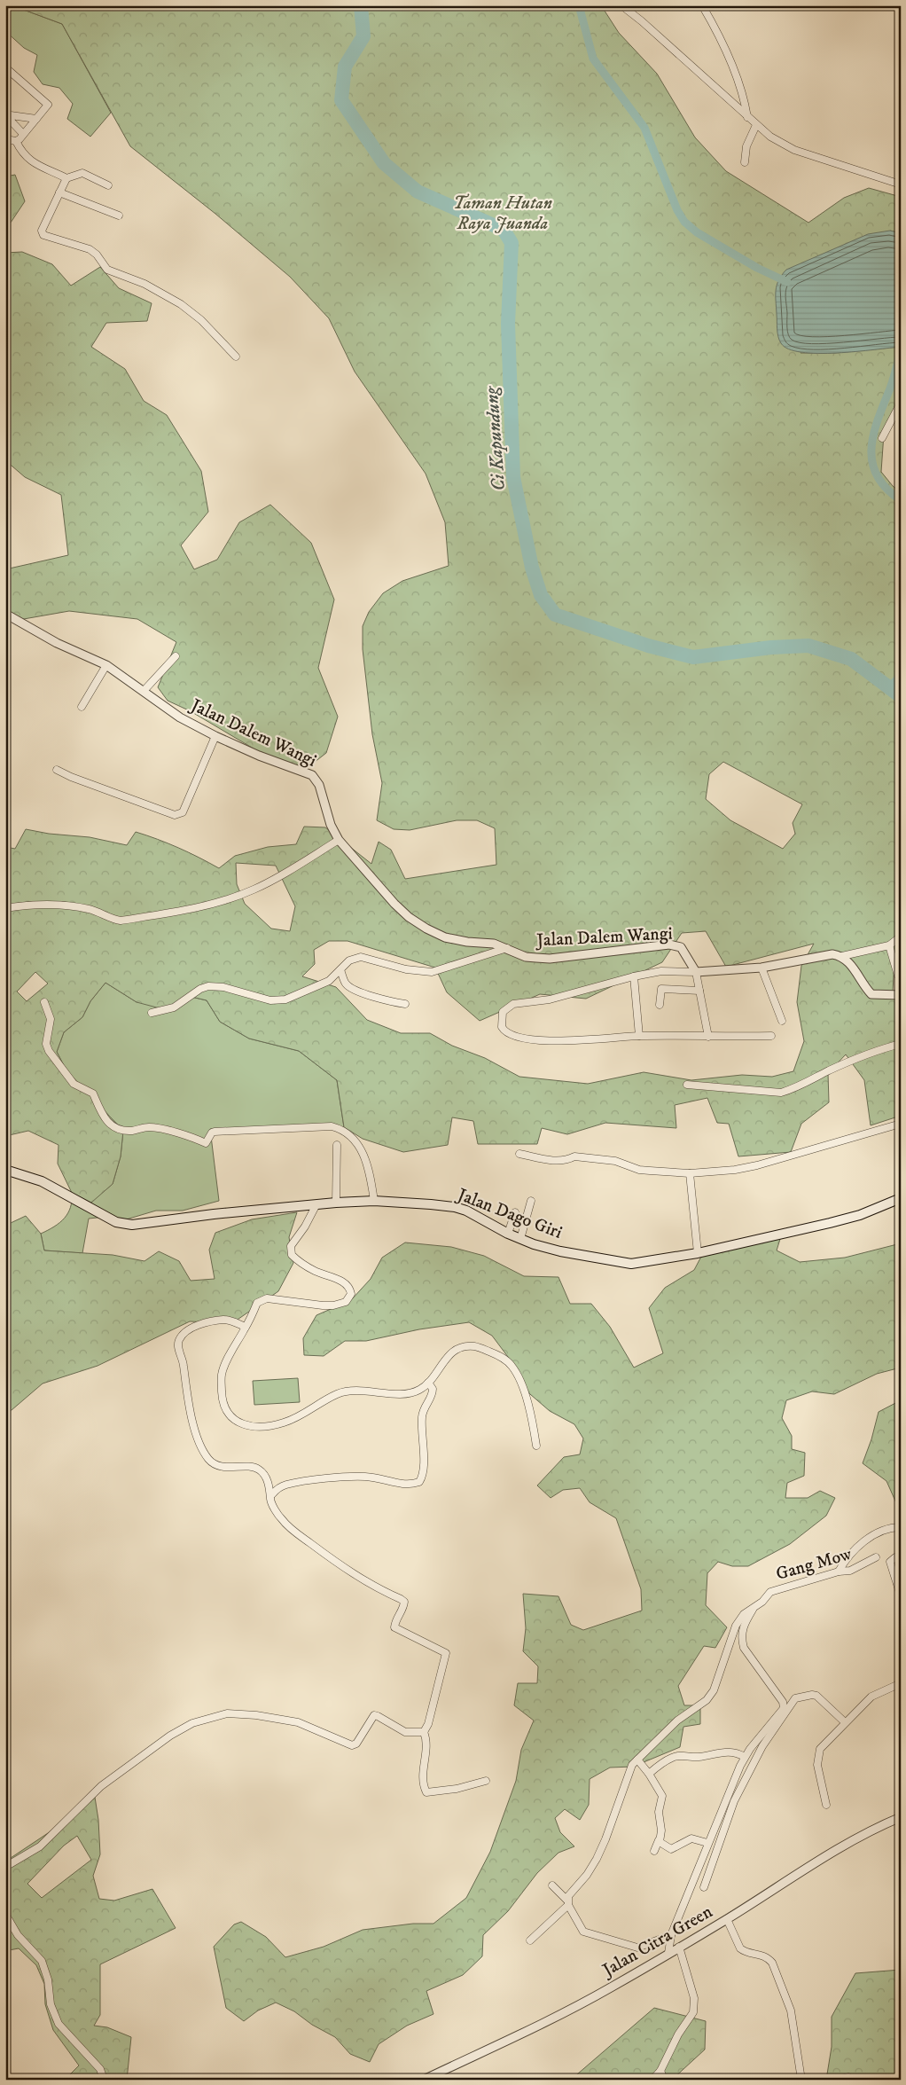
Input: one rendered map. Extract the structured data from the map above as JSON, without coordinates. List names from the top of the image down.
{
  "streets": {
    "main road": ["Jalan Dago Giri"],
    "street": ["Jalan Dalem Wangi", "Gang Mow", "Jalan Citra Green"]
  },
  "water": ["Ci Kapundung"],
  "parks": ["Taman Hutan Raya Juanda"]
}
